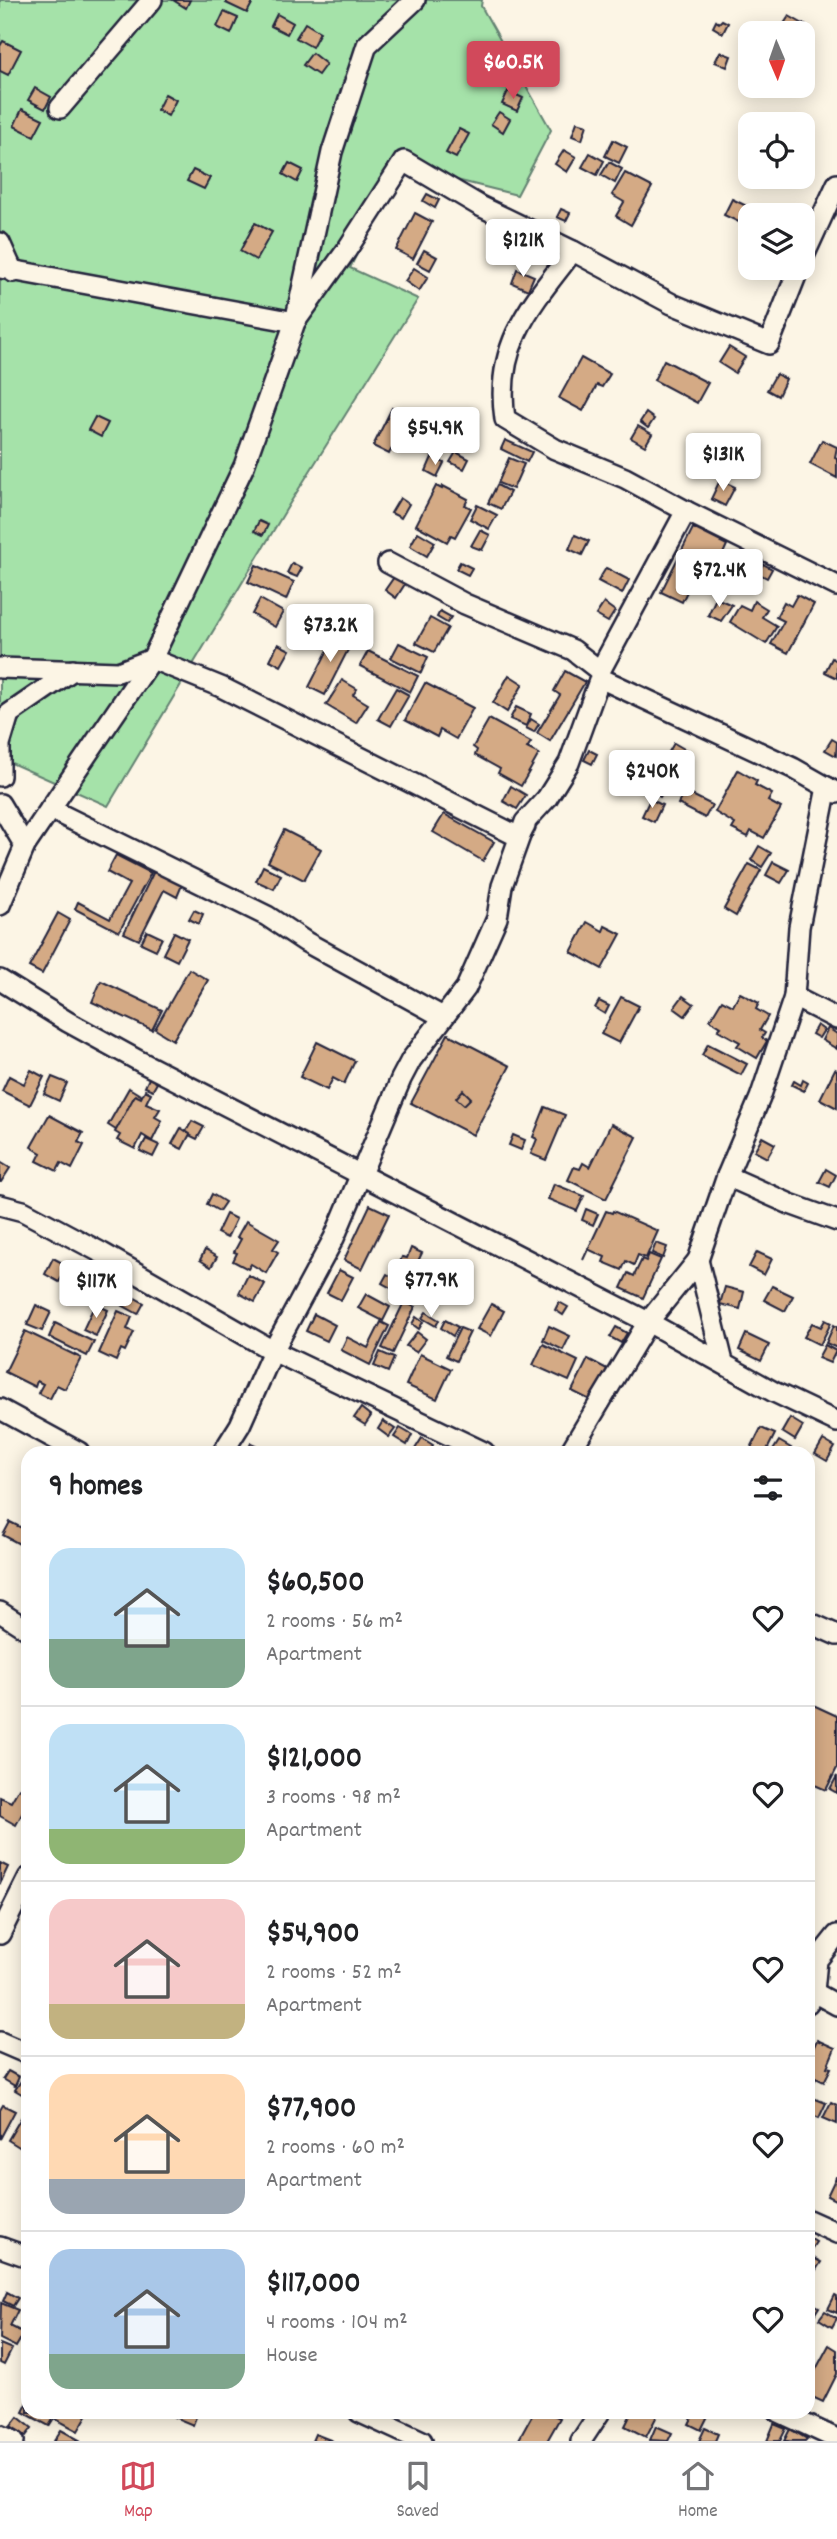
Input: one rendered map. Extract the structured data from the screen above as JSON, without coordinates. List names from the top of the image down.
{
  "north": "bottom",
  "page": {
    "price": [
      "$60.5K",
      "$121K",
      "$54.9K",
      "$131K",
      "$72.4K",
      "$73.2K",
      "$240K",
      "$77.9K",
      "$117K"
    ],
    "heading": "9 homes",
    "list": [
      {
        "name": "$60,500",
        "note": "2 rooms · 56 m² · Apartment"
      },
      {
        "name": "$121,000",
        "note": "3 rooms · 98 m² · Apartment"
      },
      {
        "name": "$54,900",
        "note": "2 rooms · 52 m² · Apartment"
      },
      {
        "name": "$77,900",
        "note": "2 rooms · 60 m² · Apartment"
      },
      {
        "name": "$117,000",
        "note": "4 rooms · 104 m² · House"
      }
    ],
    "tabs": ["Map", "Saved", "Home"]
  }
}
